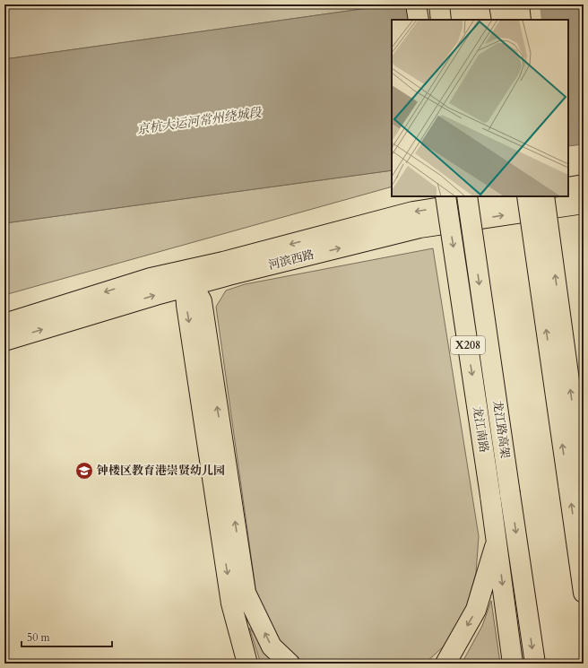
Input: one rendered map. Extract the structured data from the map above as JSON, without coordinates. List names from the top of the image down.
{
  "streets": {
    "main road": [
      "河滨西路",
      "X208",
      "龙江南路",
      "龙江路高架"
    ]
  },
  "water": ["京杭大运河常州绕城段"],
  "places": {
    "school or university": ["钟楼区教育港崇贤幼儿园"]
  },
  "scale_bar": "50 m"
}
